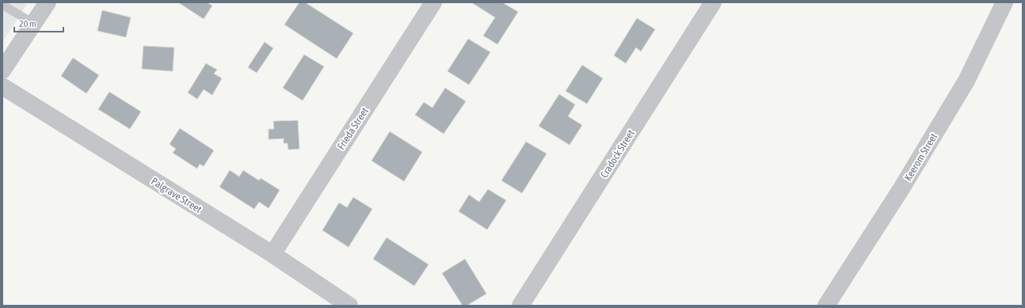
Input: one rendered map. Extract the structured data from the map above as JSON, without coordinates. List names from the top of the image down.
{
  "streets": {
    "street": [
      "Frieda Street",
      "Cradock Street",
      "Keerom Street",
      "Palgrave Street"
    ]
  },
  "crossings": [
    ["Frieda Street", "Palgrave Street"]
  ],
  "scale_bar": "20 m"
}
